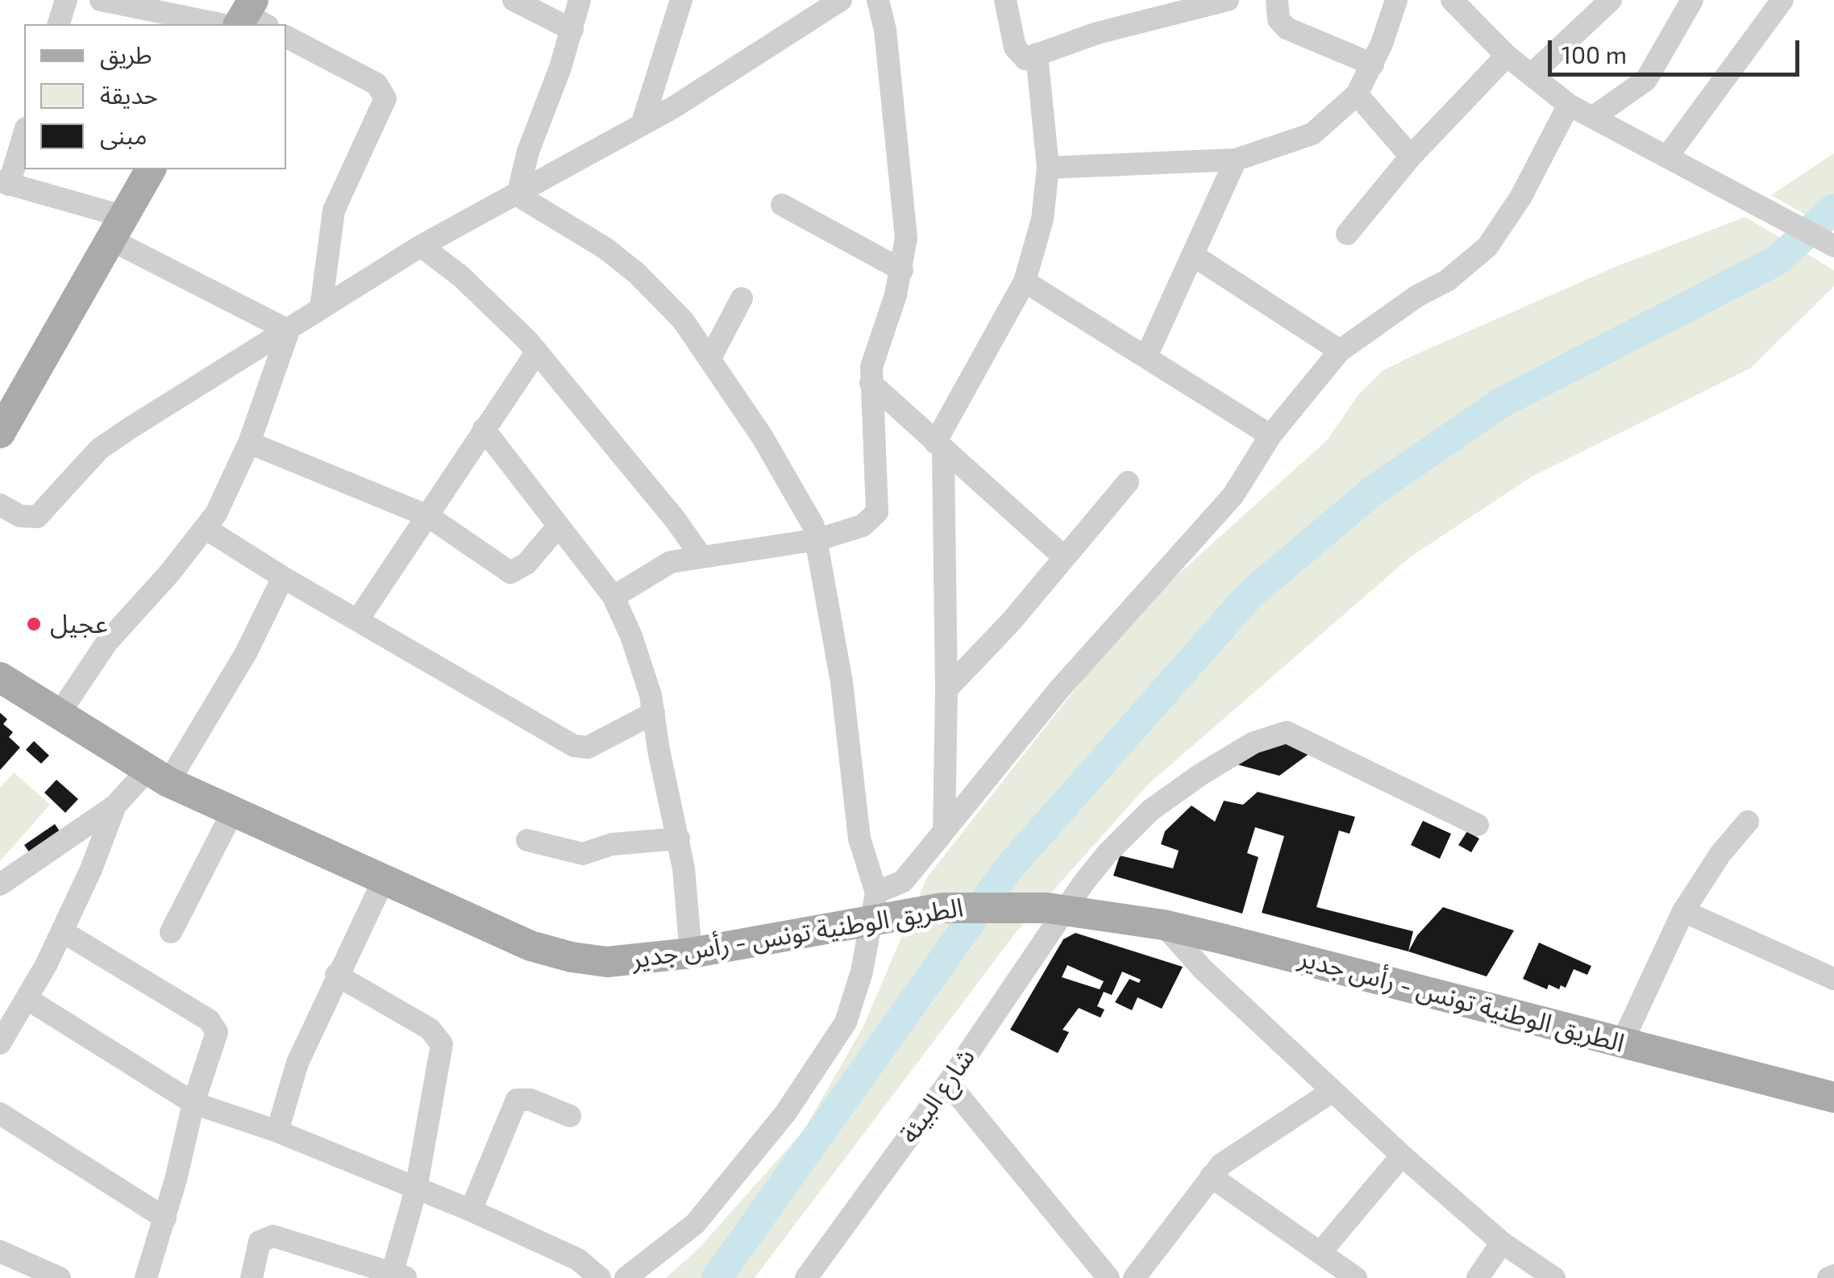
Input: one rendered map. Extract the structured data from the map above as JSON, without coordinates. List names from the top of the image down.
{
  "streets": {
    "main road": ["الطريق الوطنية تونس - رأس جدير"],
    "street": ["شارع البيئة"]
  },
  "crossings": [
    ["الطريق الوطنية تونس - رأس جدير", "شارع البيئة"]
  ],
  "places": ["عجيل"],
  "legend": ["طريق", "حديقة", "مبنى"],
  "scale_bar": "100 m"
}
